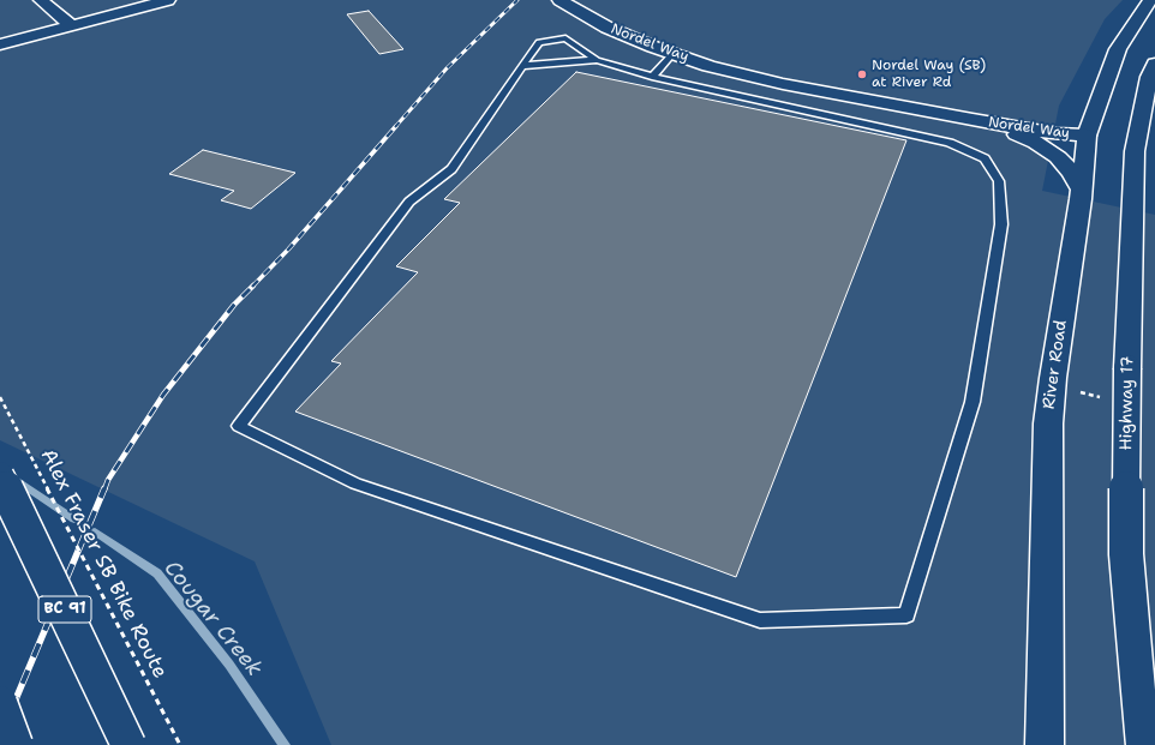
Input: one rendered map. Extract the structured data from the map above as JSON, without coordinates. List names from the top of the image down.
{
  "streets": {
    "main road": [
      "Nordel Way",
      "River Road",
      "Highway 17",
      "BC 91"
    ],
    "path": ["Alex Fraser SB Bike Route"]
  },
  "crossings": [
    ["Nordel Way", "River Road"]
  ],
  "water": ["Cougar Creek"],
  "places": ["Nordel Way (SB) at River Rd"]
}
